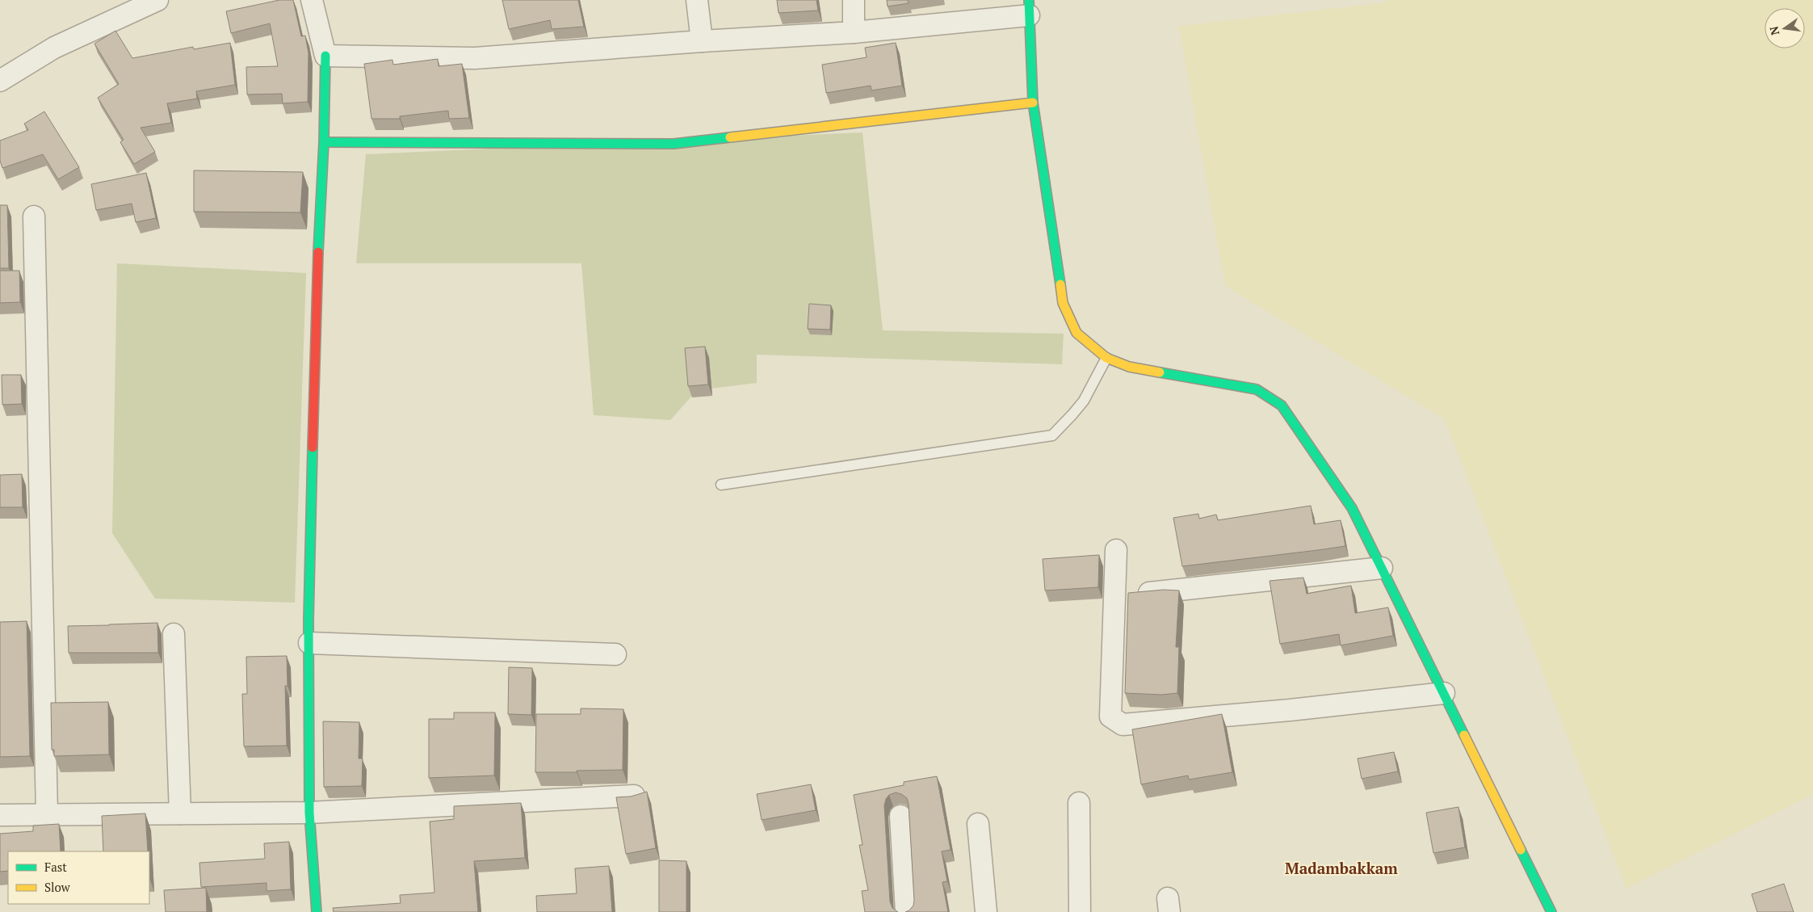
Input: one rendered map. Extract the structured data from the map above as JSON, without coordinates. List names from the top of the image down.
{
  "districts": ["Madambakkam"],
  "legend": ["Fast", "Slow"],
  "north": "left"
}
